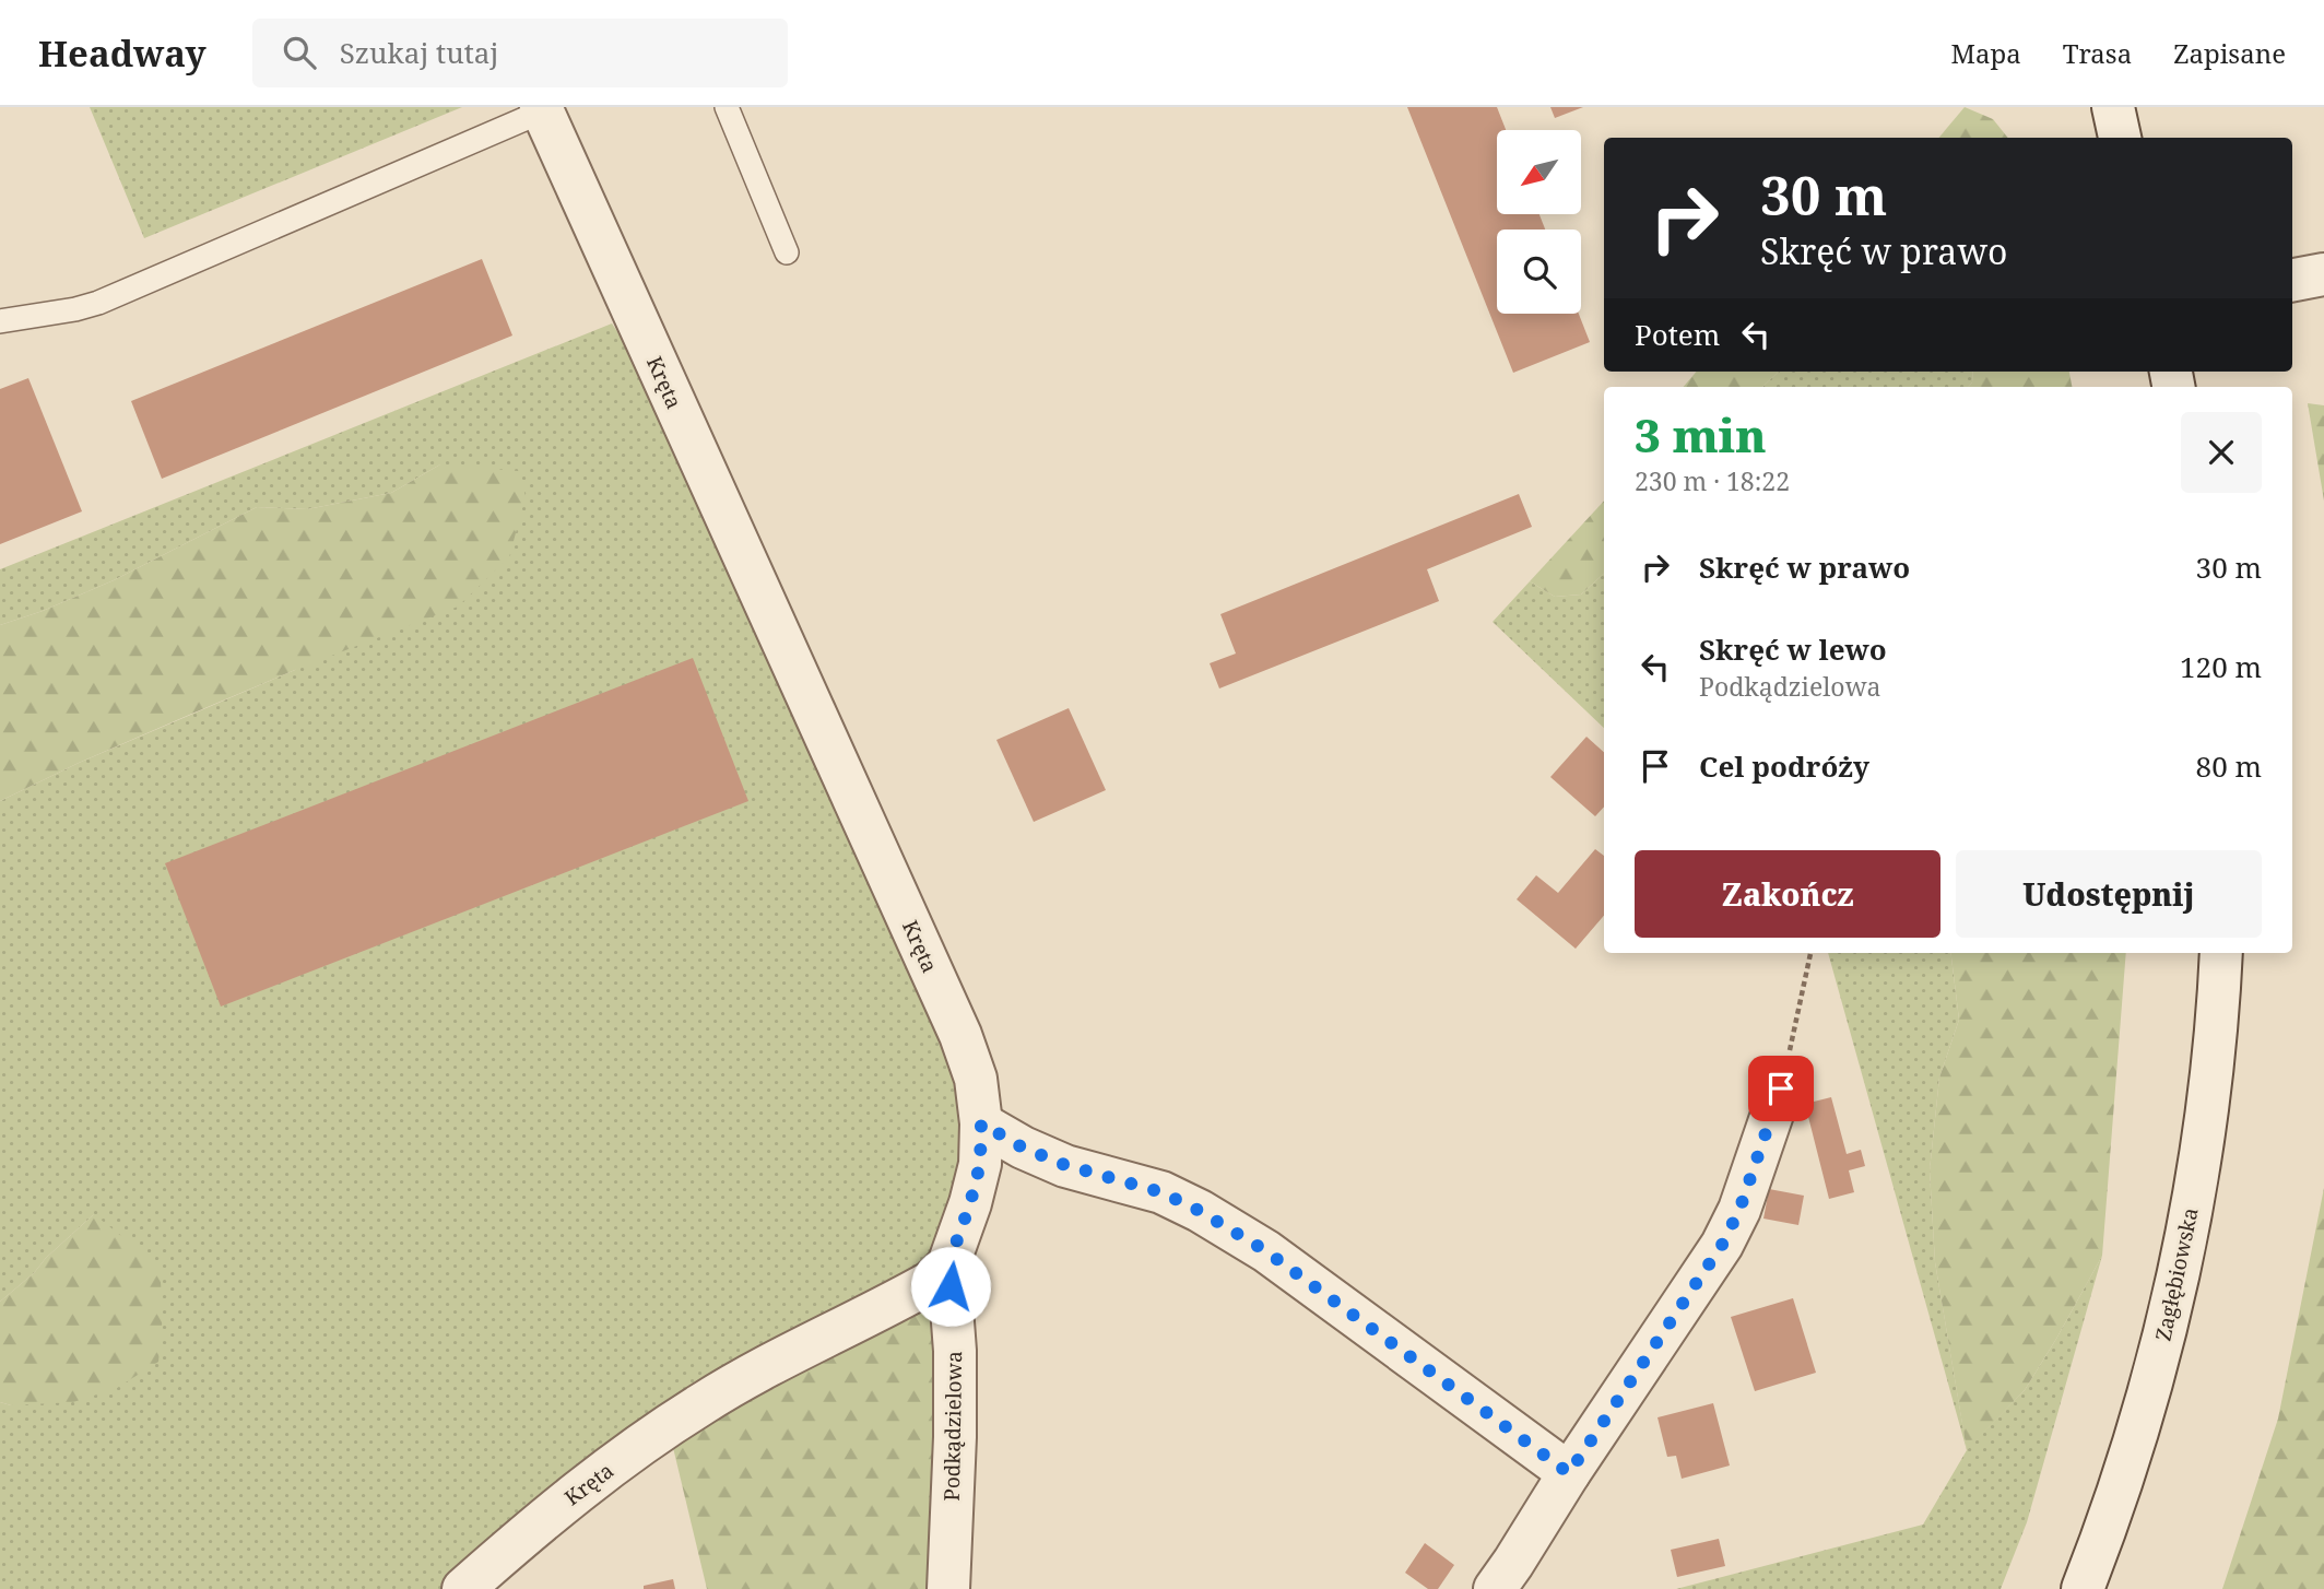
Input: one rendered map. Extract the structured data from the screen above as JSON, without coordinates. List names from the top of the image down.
{
  "streets": {
    "street": ["Kręta", "Zagłębiowska", "Podkądzielowa"]
  },
  "crossings": [
    ["Kręta", "Podkądzielowa"]
  ],
  "north": "bottom left",
  "page": {
    "header": "Headway",
    "search": "Szukaj tutaj",
    "nav": ["Mapa", "Trasa", "Zapisane"],
    "turn": ["30 m", "Skręć w prawo"],
    "then": "Potem",
    "heading": ["3 min", "230 m · 18:22"],
    "list": [
      {
        "name": "Skręć w prawo",
        "value": "30 m"
      },
      {
        "name": "Skręć w lewo",
        "note": "Podkądzielowa",
        "value": "120 m"
      },
      {
        "name": "Cel podróży",
        "value": "80 m"
      }
    ],
    "buttons": ["Zakończ", "Udostępnij"]
  }
}
